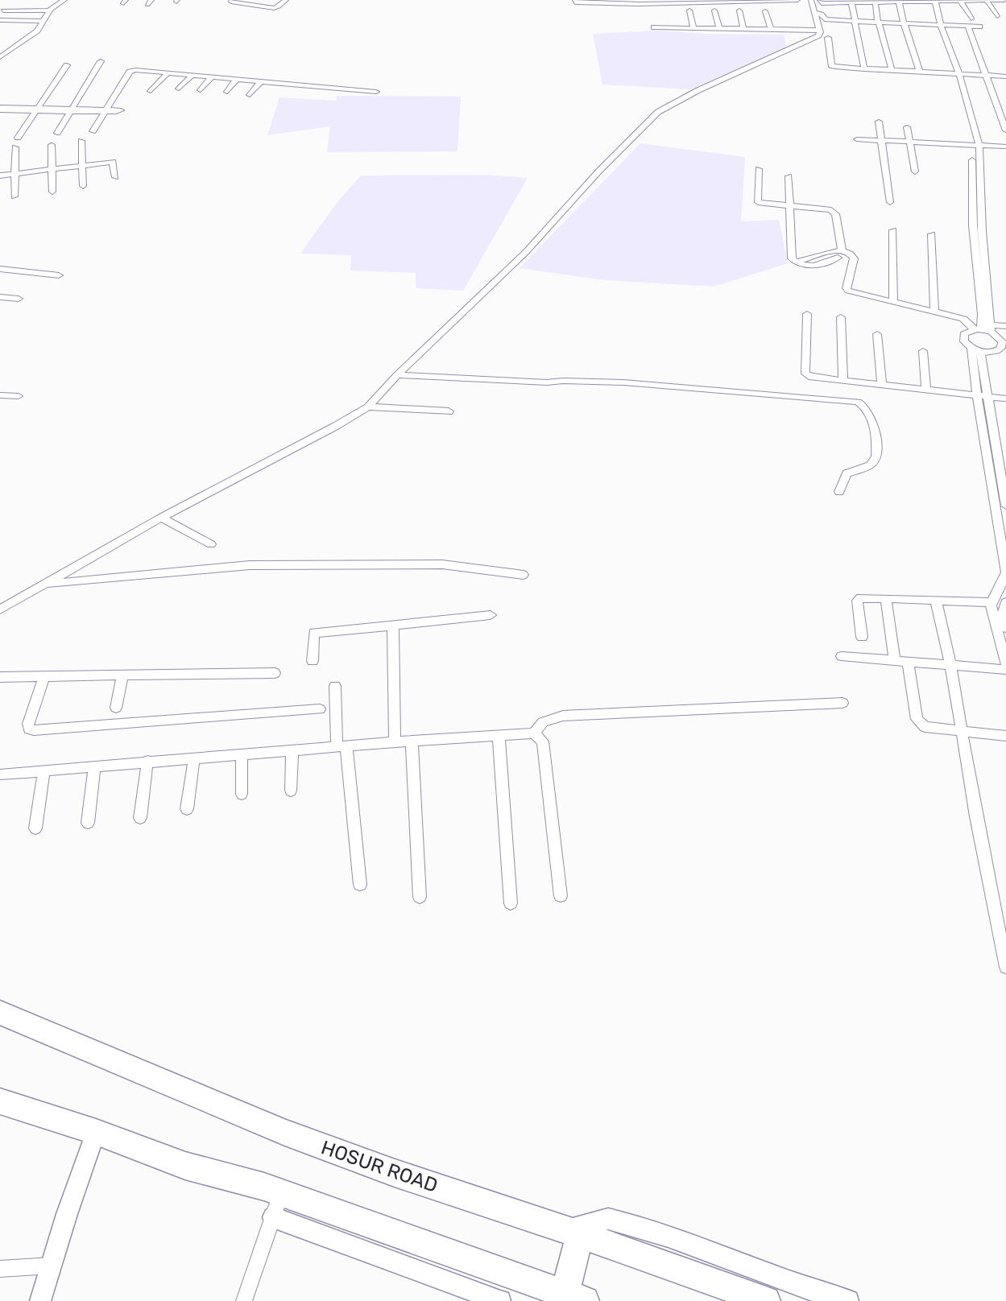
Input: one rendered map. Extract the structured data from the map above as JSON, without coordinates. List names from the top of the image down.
{
  "streets": {
    "highway": ["HOSUR ROAD"]
  }
}
